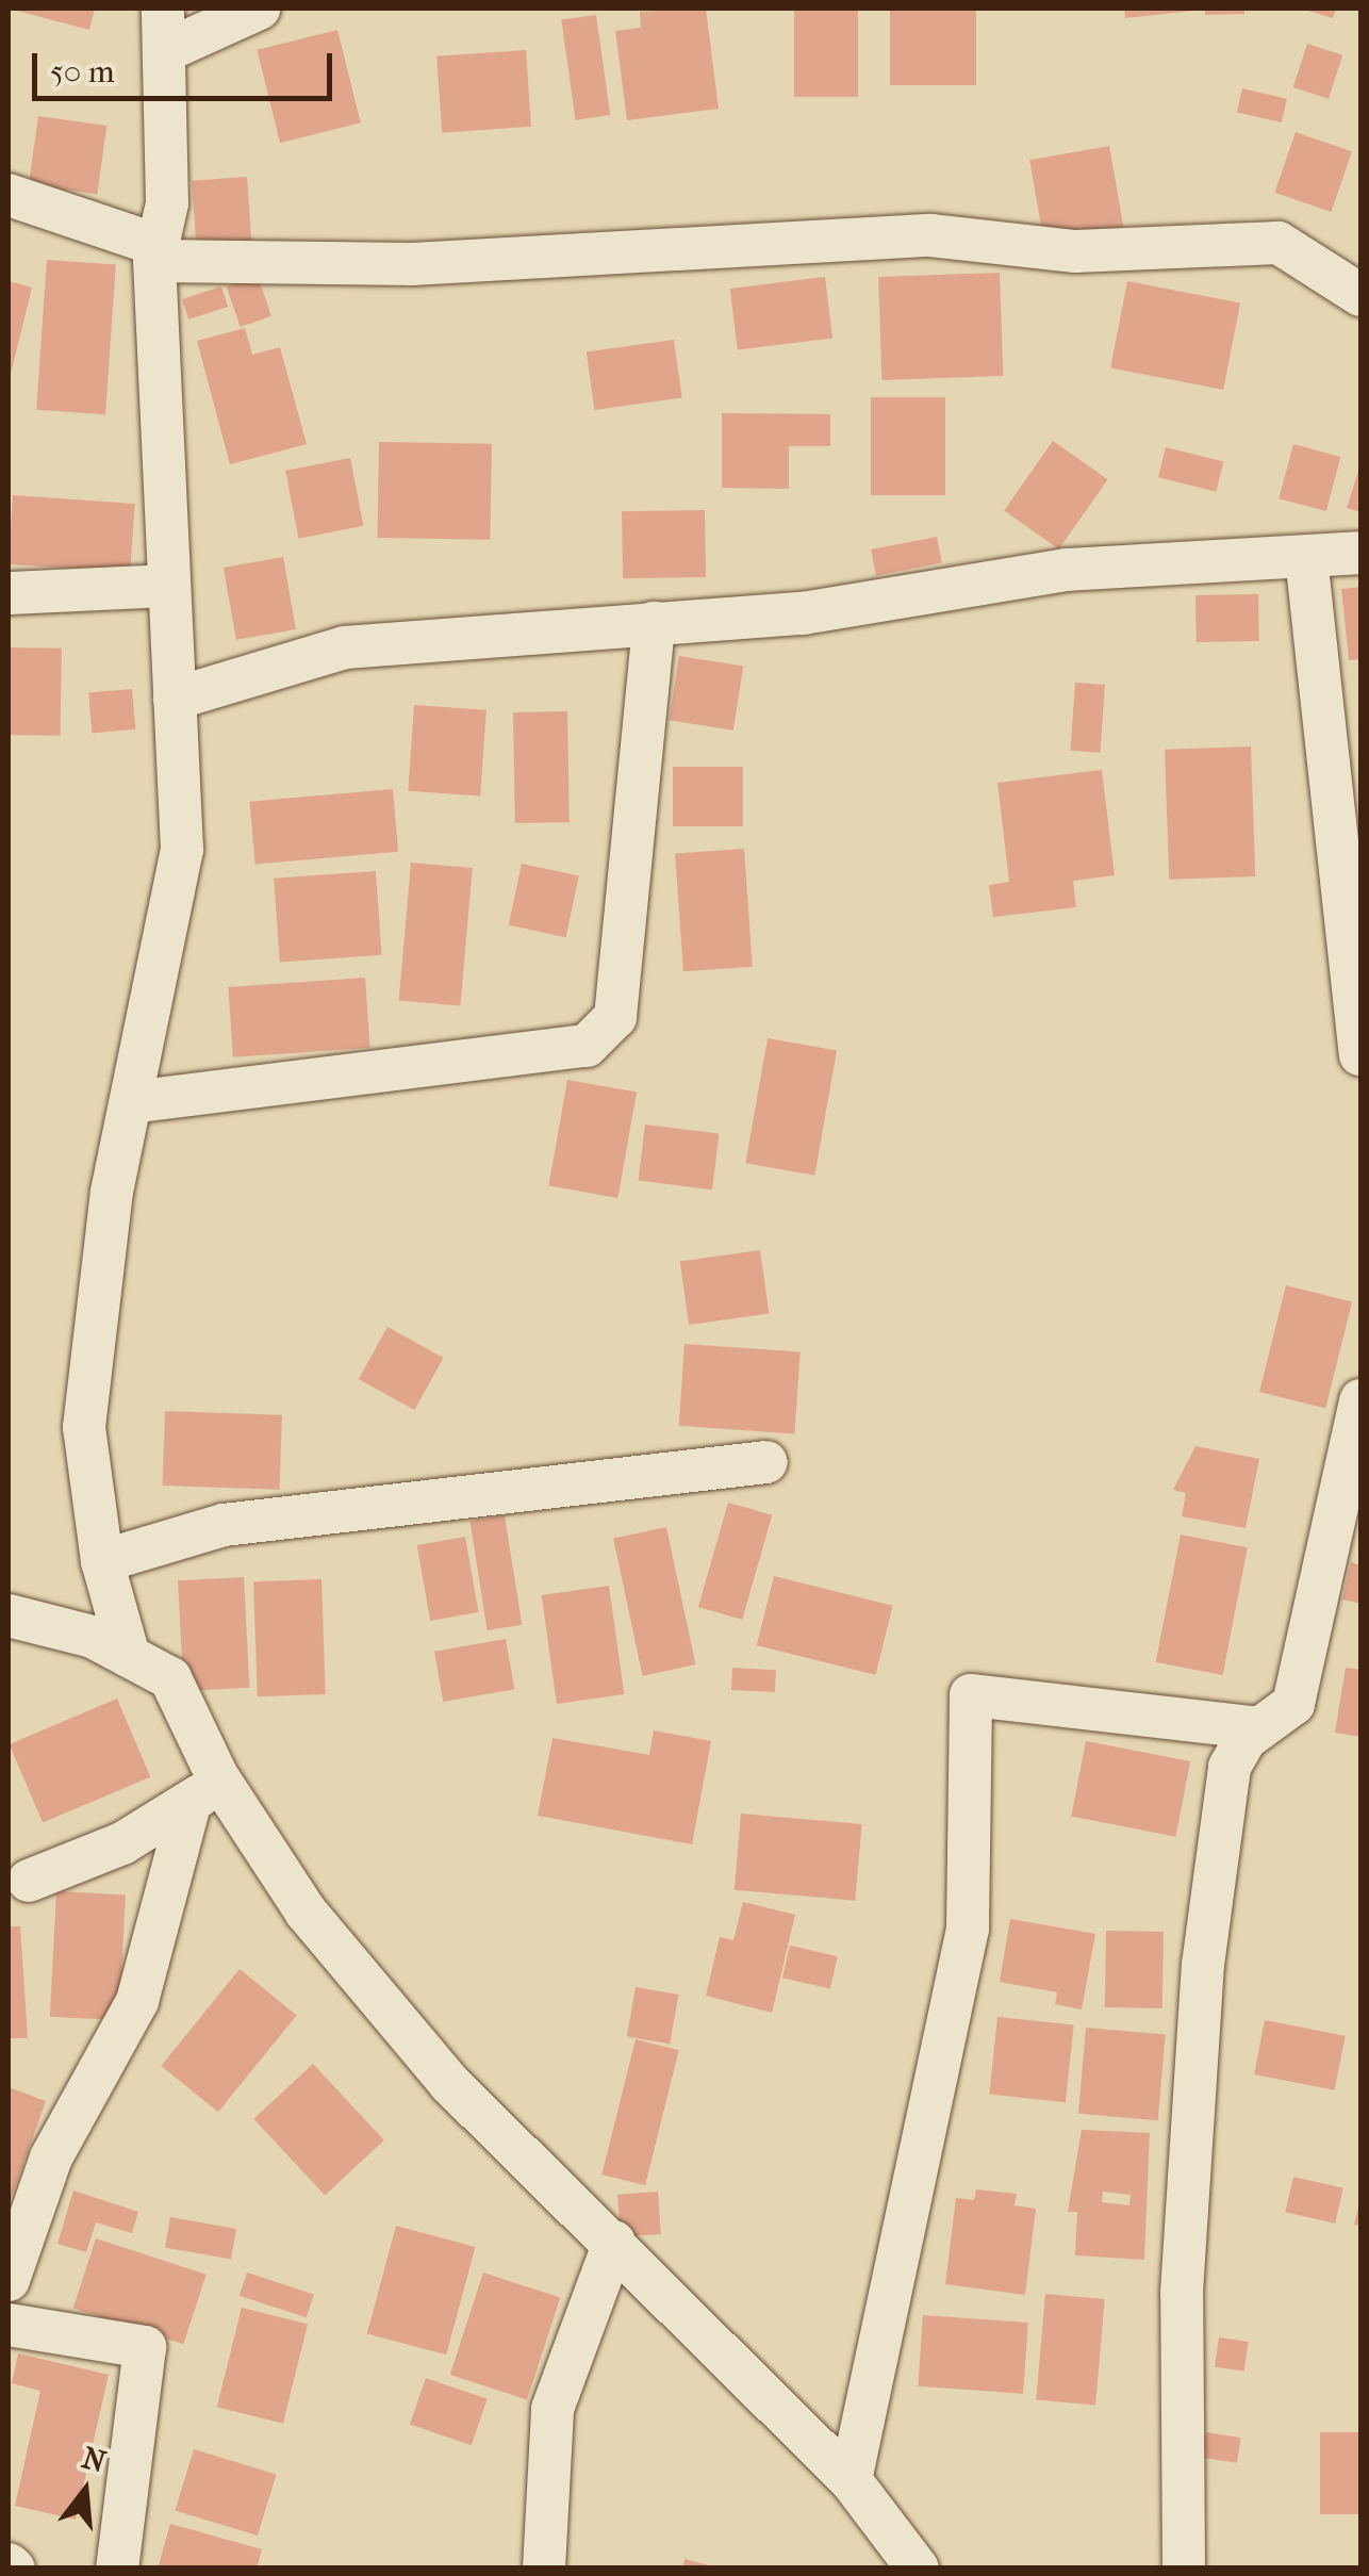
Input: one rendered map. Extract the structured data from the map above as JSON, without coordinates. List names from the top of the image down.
{
  "scale_bar": "50 m",
  "north": "top"
}
